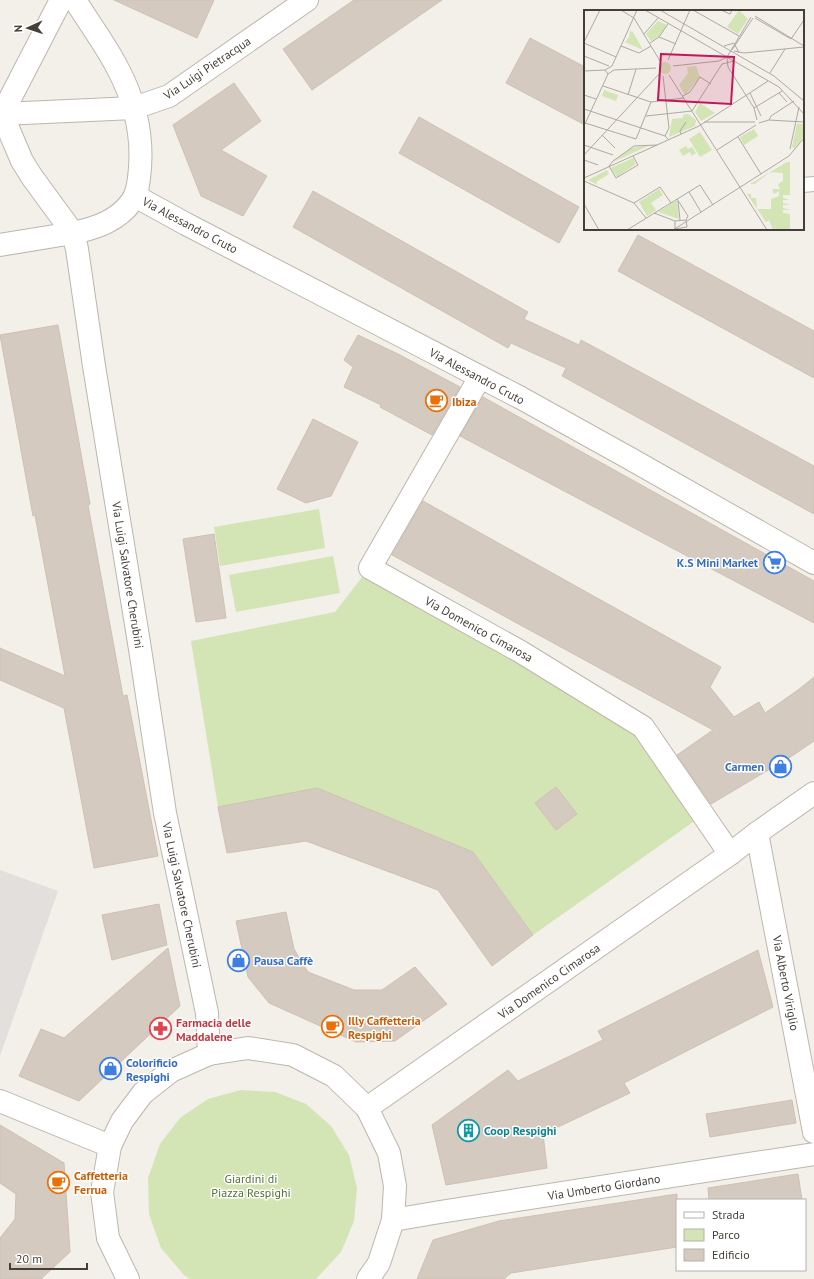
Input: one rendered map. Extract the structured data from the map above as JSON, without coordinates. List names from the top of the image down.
{
  "streets": {
    "street": [
      "Via Luigi Pietracqua",
      "Via Alessandro Cruto",
      "Via Luigi Salvatore Cherubini",
      "Via Domenico Cimarosa",
      "Via Alberto Viriglio",
      "Via Umberto Giordano"
    ]
  },
  "crossings": [
    ["Via Luigi Pietracqua", "Via Alessandro Cruto"],
    ["Via Luigi Pietracqua", "Via Luigi Salvatore Cherubini"],
    ["Via Alessandro Cruto", "Via Luigi Salvatore Cherubini"],
    ["Via Alessandro Cruto", "Via Domenico Cimarosa"],
    ["Via Domenico Cimarosa", "Via Alberto Viriglio"]
  ],
  "parks": ["Giardini di Piazza Respighi"],
  "places": {
    "cafe": ["Ibiza", "Illy Caffetteria Respighi", "Caffetteria Ferrua"],
    "supermarket": ["K.S Mini Market"],
    "shop": ["Carmen", "Pausa Caffè", "Colorificio Respighi"],
    "pharmacy": ["Farmacia delle Maddalene"],
    "building": ["Coop Respighi"]
  },
  "legend": ["Strada", "Parco", "Edificio"],
  "scale_bar": "20 m",
  "north": "left"
}
